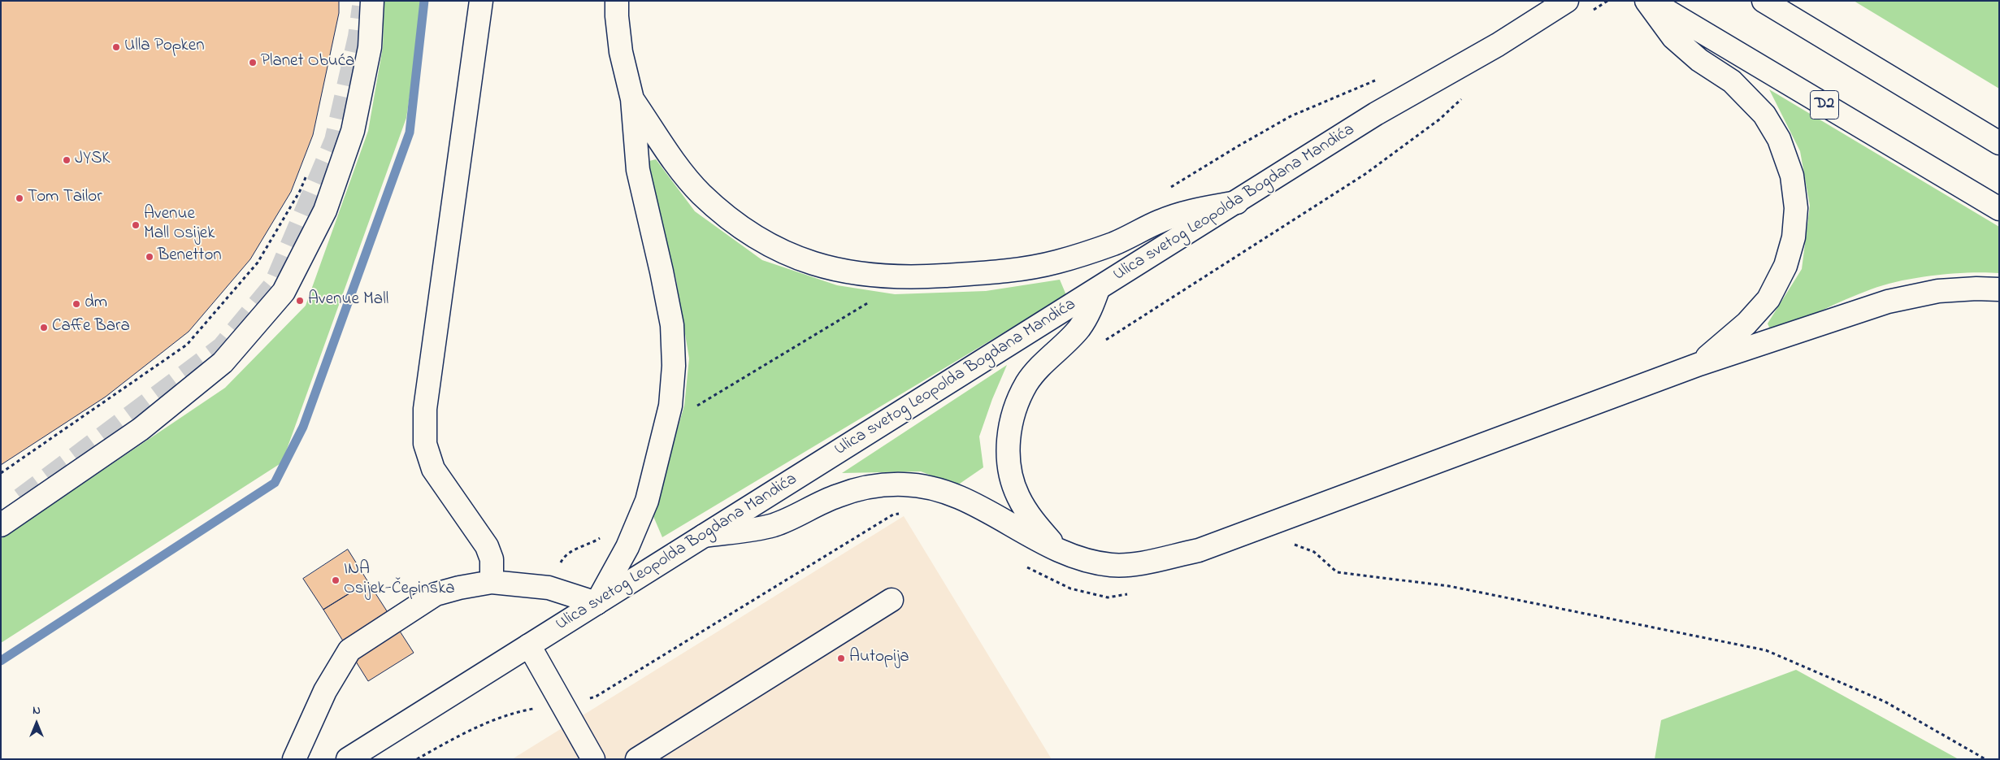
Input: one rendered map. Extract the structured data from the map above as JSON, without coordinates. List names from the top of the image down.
{
  "streets": {
    "main road": ["D2", "Ulica svetog Leopolda Bogdana Mandića"]
  },
  "places": [
    "Ulla Popken",
    "Planet Obuća",
    "JYSK",
    "Tom Tailor",
    "Avenue Mall Osijek",
    "Benetton",
    "Avenue Mall",
    "dm",
    "Caffe Bara",
    "INA Osijek-Čepinska",
    "Autopija"
  ],
  "north": "top"
}
